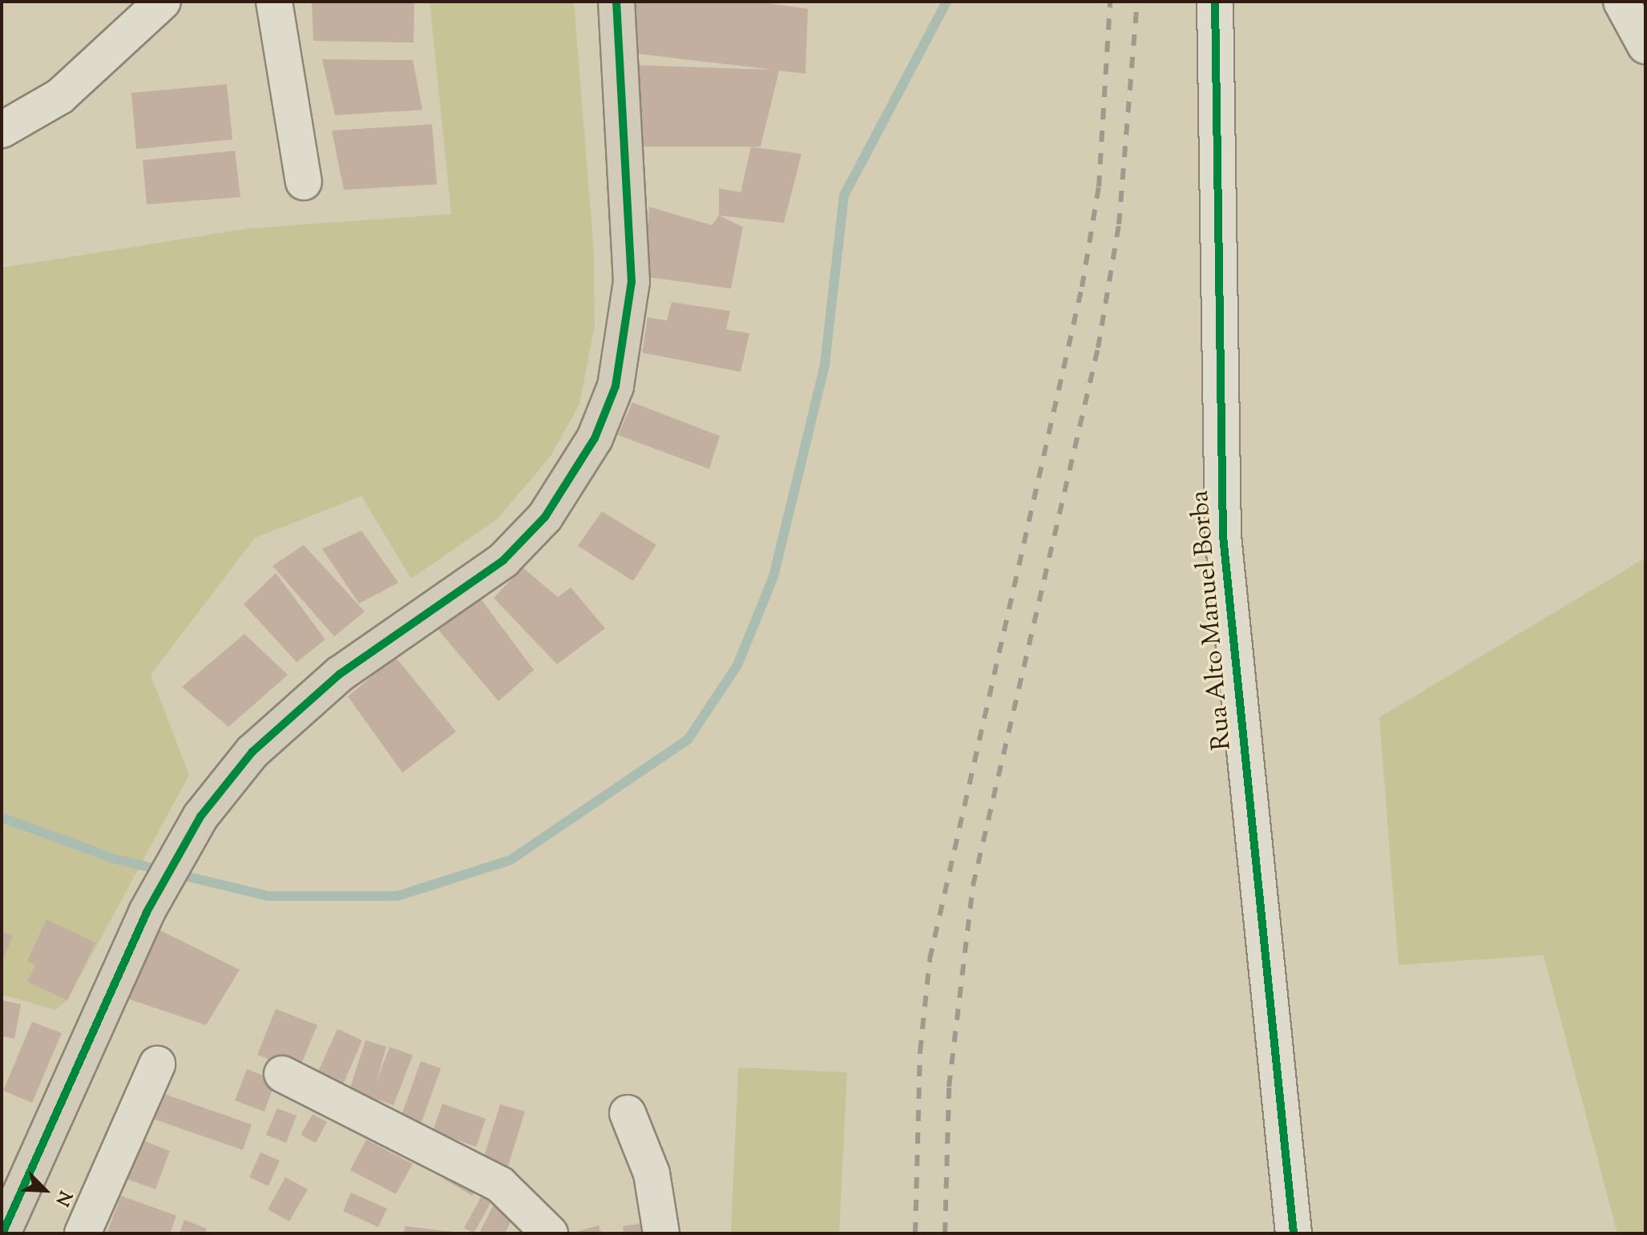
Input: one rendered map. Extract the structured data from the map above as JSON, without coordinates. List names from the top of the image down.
{
  "streets": {
    "street": ["Rua Alto Manuel Borba"]
  },
  "north": "bottom right"
}
